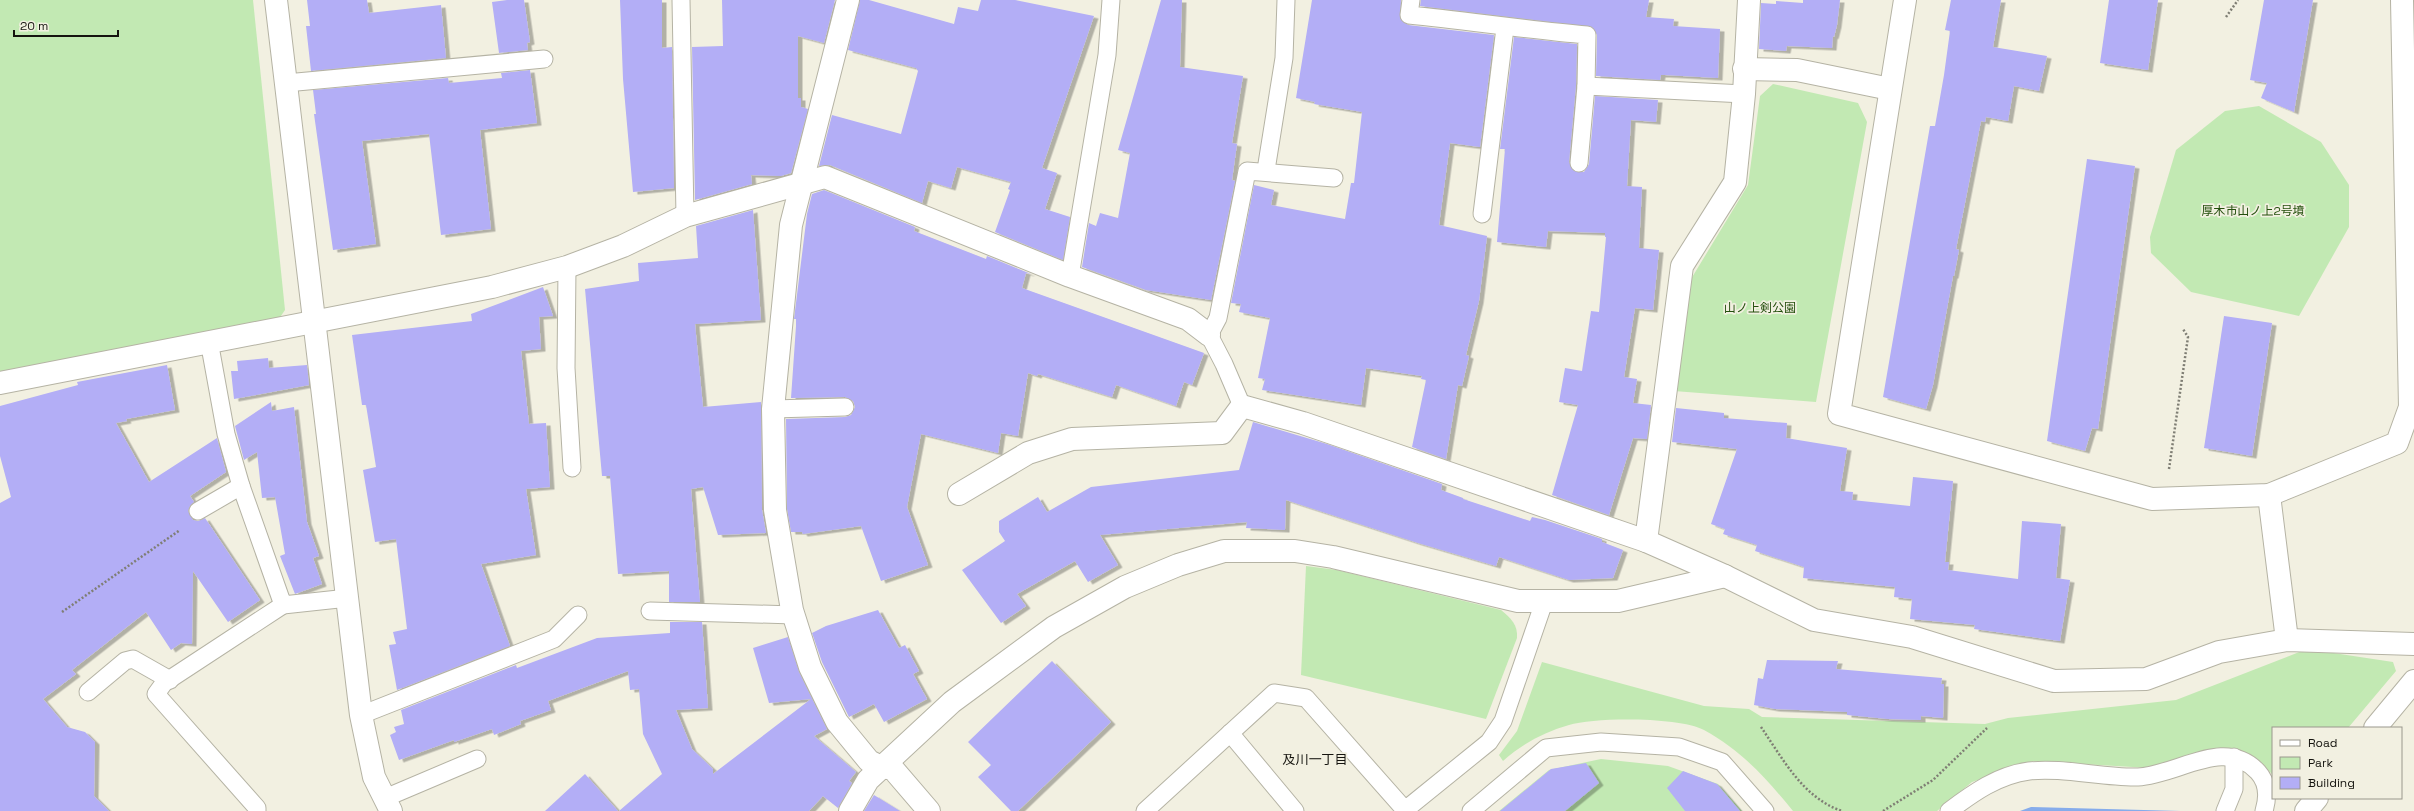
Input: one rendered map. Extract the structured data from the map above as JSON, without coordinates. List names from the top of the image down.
{
  "districts": ["及川一丁目"],
  "parks": ["厚木市山ノ上2号墳", "山ノ上剣公園"],
  "legend": ["Road", "Park", "Building"],
  "scale_bar": "20 m"
}
